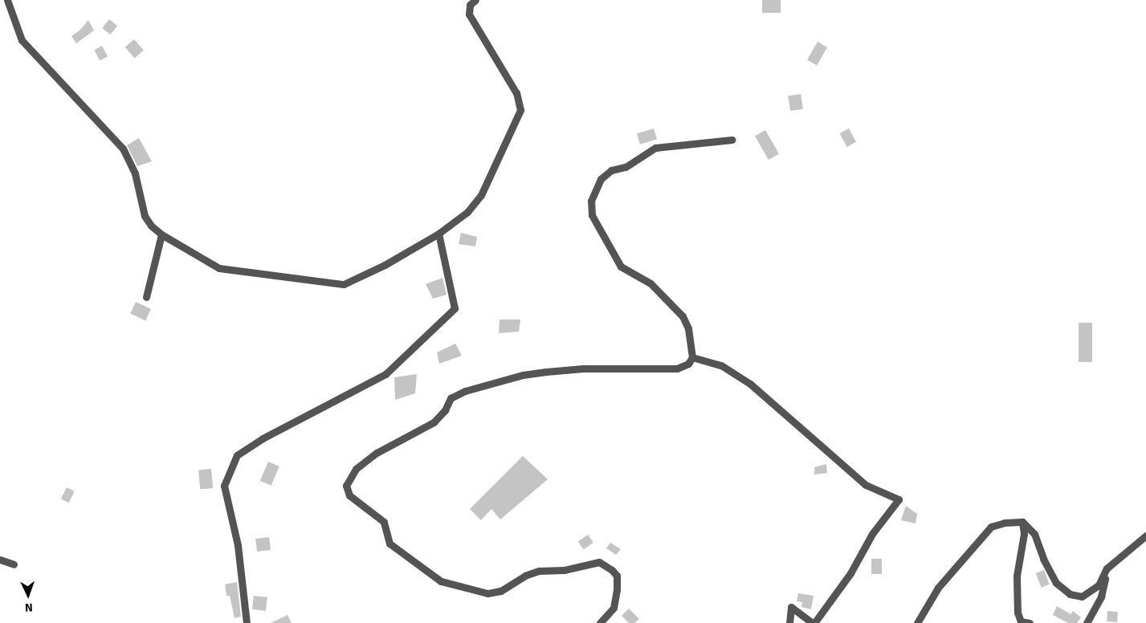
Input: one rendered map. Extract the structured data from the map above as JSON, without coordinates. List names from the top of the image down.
{
  "north": "bottom"
}
